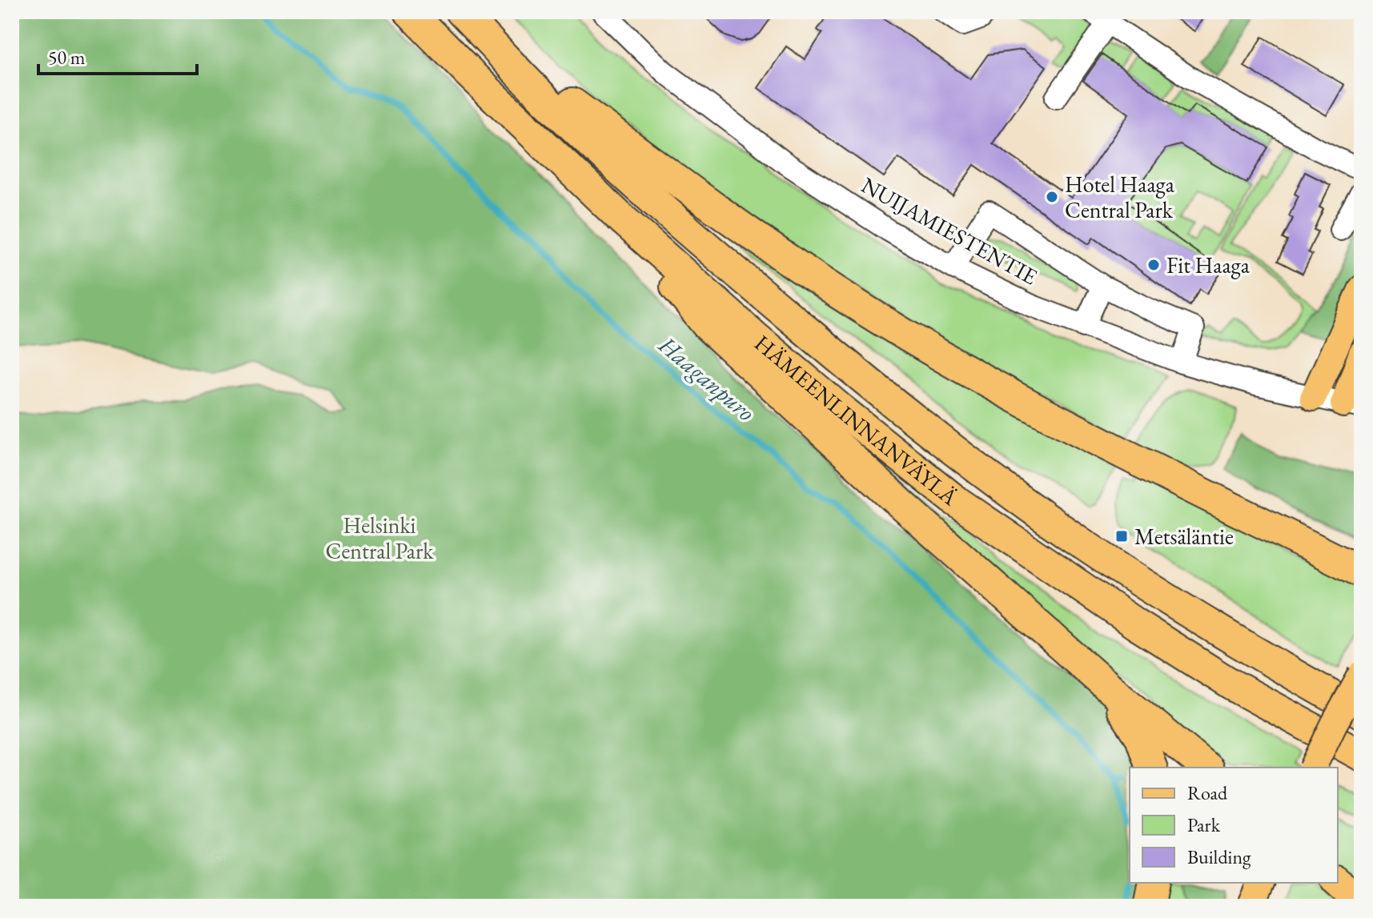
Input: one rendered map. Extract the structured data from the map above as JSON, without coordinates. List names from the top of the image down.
{
  "streets": {
    "highway": ["HÄMEENLINNANVÄYLÄ"],
    "street": ["NUIJAMIESTENTIE"]
  },
  "water": ["Haaganpuro"],
  "parks": ["Helsinki Central Park"],
  "places": {
    "other": ["Hotel Haaga Central Park", "Fit Haaga"],
    "transit": ["Metsäläntie"]
  },
  "legend": ["Road", "Park", "Building"],
  "scale_bar": "50 m"
}
